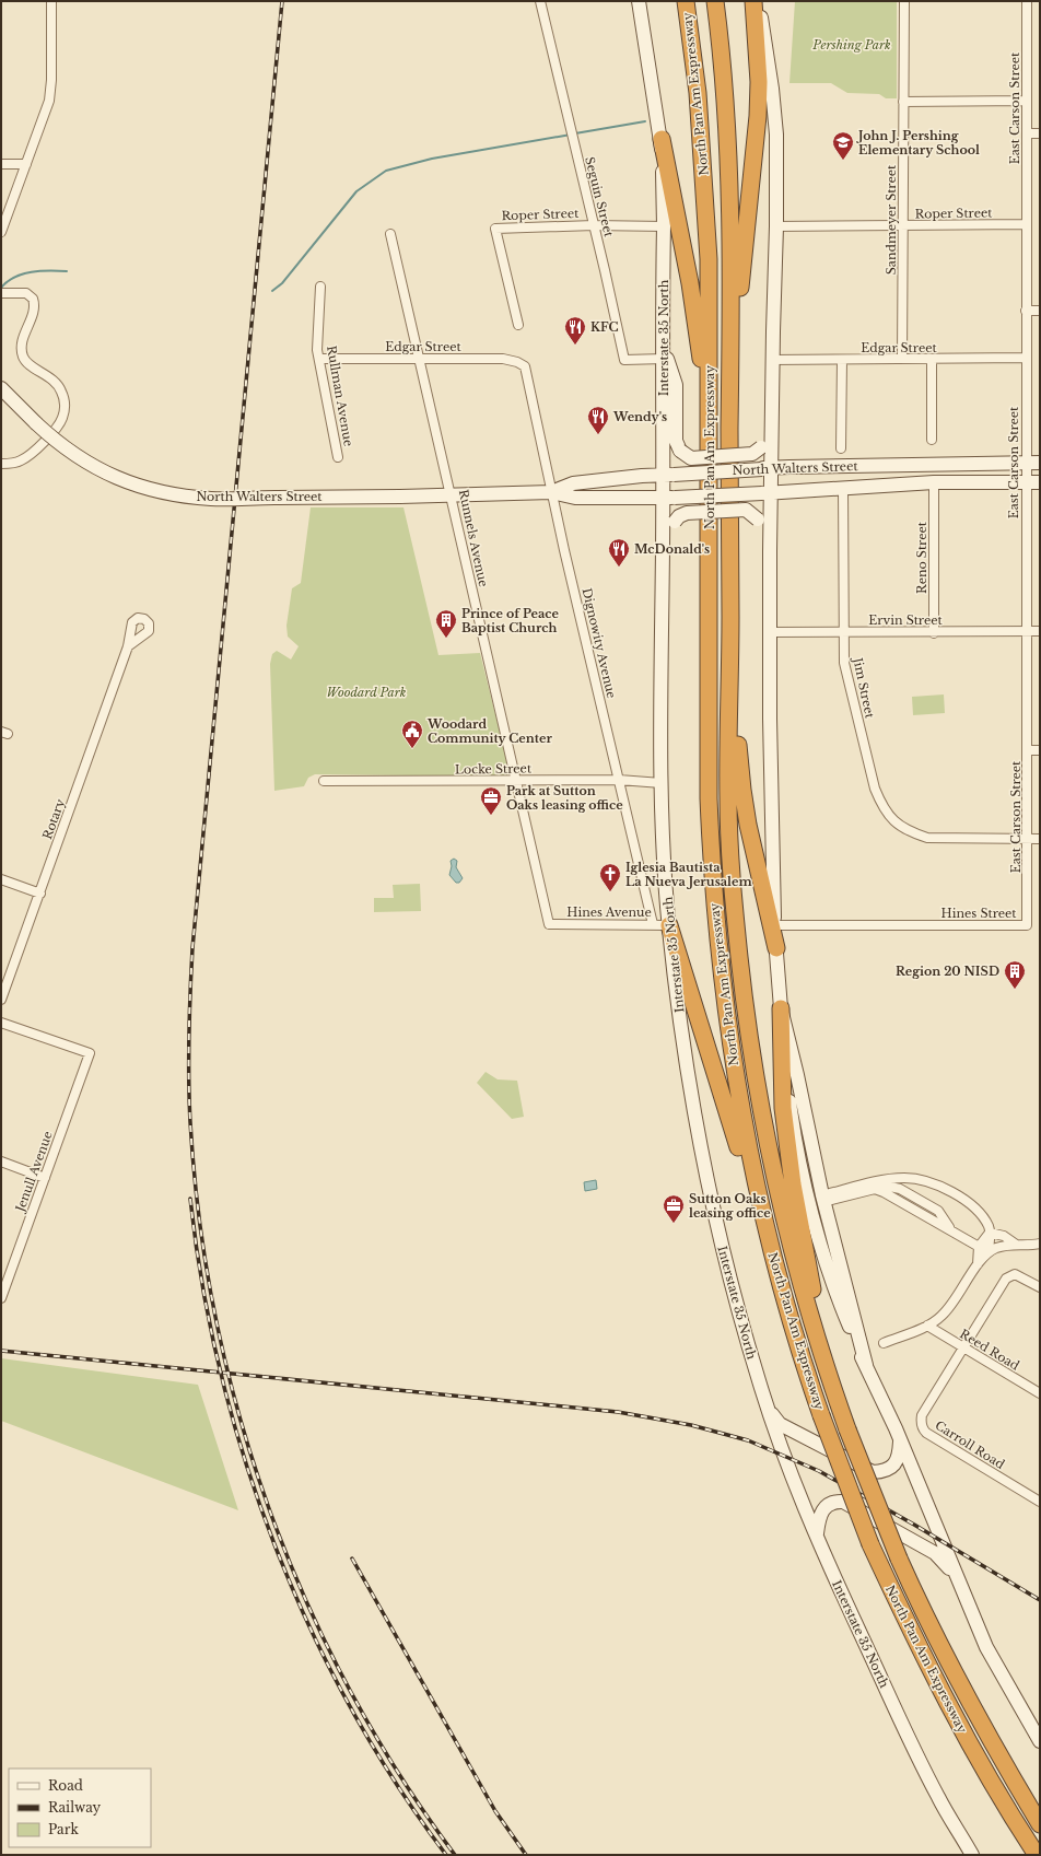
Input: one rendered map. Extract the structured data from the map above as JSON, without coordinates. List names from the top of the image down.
{
  "streets": {
    "highway": ["North Pan Am Expressway"],
    "main road": ["Interstate 35 North", "North Walters Street"],
    "street": [
      "East Carson Street",
      "Seguin Street",
      "Roper Street",
      "Sandmeyer Street",
      "Edgar Street",
      "Rullman Avenue",
      "Runnels Avenue",
      "Reno Street",
      "Ervin Street",
      "Dignowity Avenue",
      "Jim Street",
      "Locke Street",
      "Rotary",
      "Hines Avenue",
      "Hines Street",
      "Jenull Avenue",
      "Reed Road",
      "Carroll Road"
    ]
  },
  "crossings": [
    ["East Carson Street", "Roper Street"],
    ["East Carson Street", "Edgar Street"],
    ["East Carson Street", "North Walters Street"],
    ["East Carson Street", "Ervin Street"],
    ["East Carson Street", "Jim Street"],
    ["East Carson Street", "Hines Street"],
    ["Seguin Street", "Roper Street"],
    ["Seguin Street", "Interstate 35 North"],
    ["Roper Street", "Sandmeyer Street"],
    ["Roper Street", "Interstate 35 North"],
    ["Sandmeyer Street", "Edgar Street"],
    ["Interstate 35 North", "North Walters Street"],
    ["Interstate 35 North", "Dignowity Avenue"],
    ["Interstate 35 North", "Locke Street"],
    ["Interstate 35 North", "Hines Avenue"],
    ["Edgar Street", "Rullman Avenue"],
    ["Edgar Street", "Runnels Avenue"],
    ["Edgar Street", "Dignowity Avenue"],
    ["North Walters Street", "Runnels Avenue"],
    ["North Walters Street", "Reno Street"],
    ["North Walters Street", "Dignowity Avenue"],
    ["North Walters Street", "Jim Street"],
    ["Runnels Avenue", "Locke Street"],
    ["Runnels Avenue", "Hines Avenue"],
    ["Reno Street", "Ervin Street"],
    ["Ervin Street", "Jim Street"],
    ["Dignowity Avenue", "Locke Street"],
    ["Dignowity Avenue", "Hines Avenue"],
    ["Reed Road", "Carroll Road"]
  ],
  "parks": ["Pershing Park", "Woodard Park"],
  "places": {
    "school or university": ["John J. Pershing Elementary School"],
    "restaurant": ["KFC", "Wendy's", "McDonald's"],
    "building": ["Prince of Peace Baptist Church", "Region 20 NISD"],
    "public building": ["Woodard Community Center"],
    "office": ["Park at Sutton Oaks leasing office", "Sutton Oaks leasing office"],
    "church": ["Iglesia Bautista La Nueva Jerusalem"]
  },
  "legend": ["Road", "Railway", "Park"]
}
